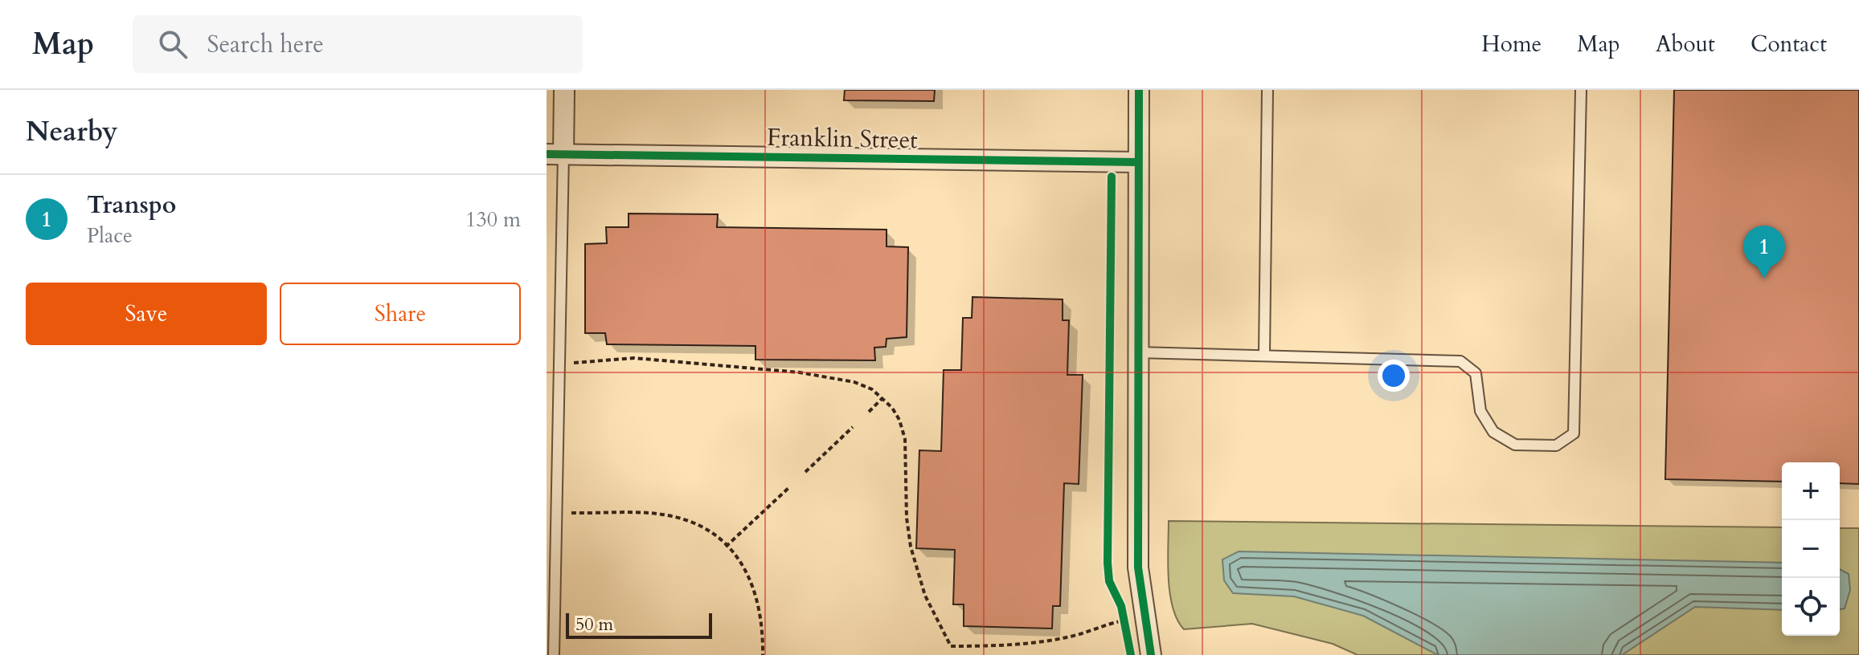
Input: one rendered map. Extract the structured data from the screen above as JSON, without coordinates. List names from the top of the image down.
{
  "streets": {
    "street": ["Franklin Street"]
  },
  "scale_bar": "50 m",
  "page": {
    "header": "Map",
    "search": "Search here",
    "nav": [
      "Home",
      "Map",
      "About",
      "Contact"
    ],
    "heading": "Nearby",
    "list": [
      {
        "mark": "1",
        "name": "Transpo",
        "note": "Place",
        "value": "130 m"
      }
    ],
    "pins": "1",
    "buttons": ["Save", "Share"],
    "map_buttons": ["+", "−"],
    "scale": "50 m"
  }
}
